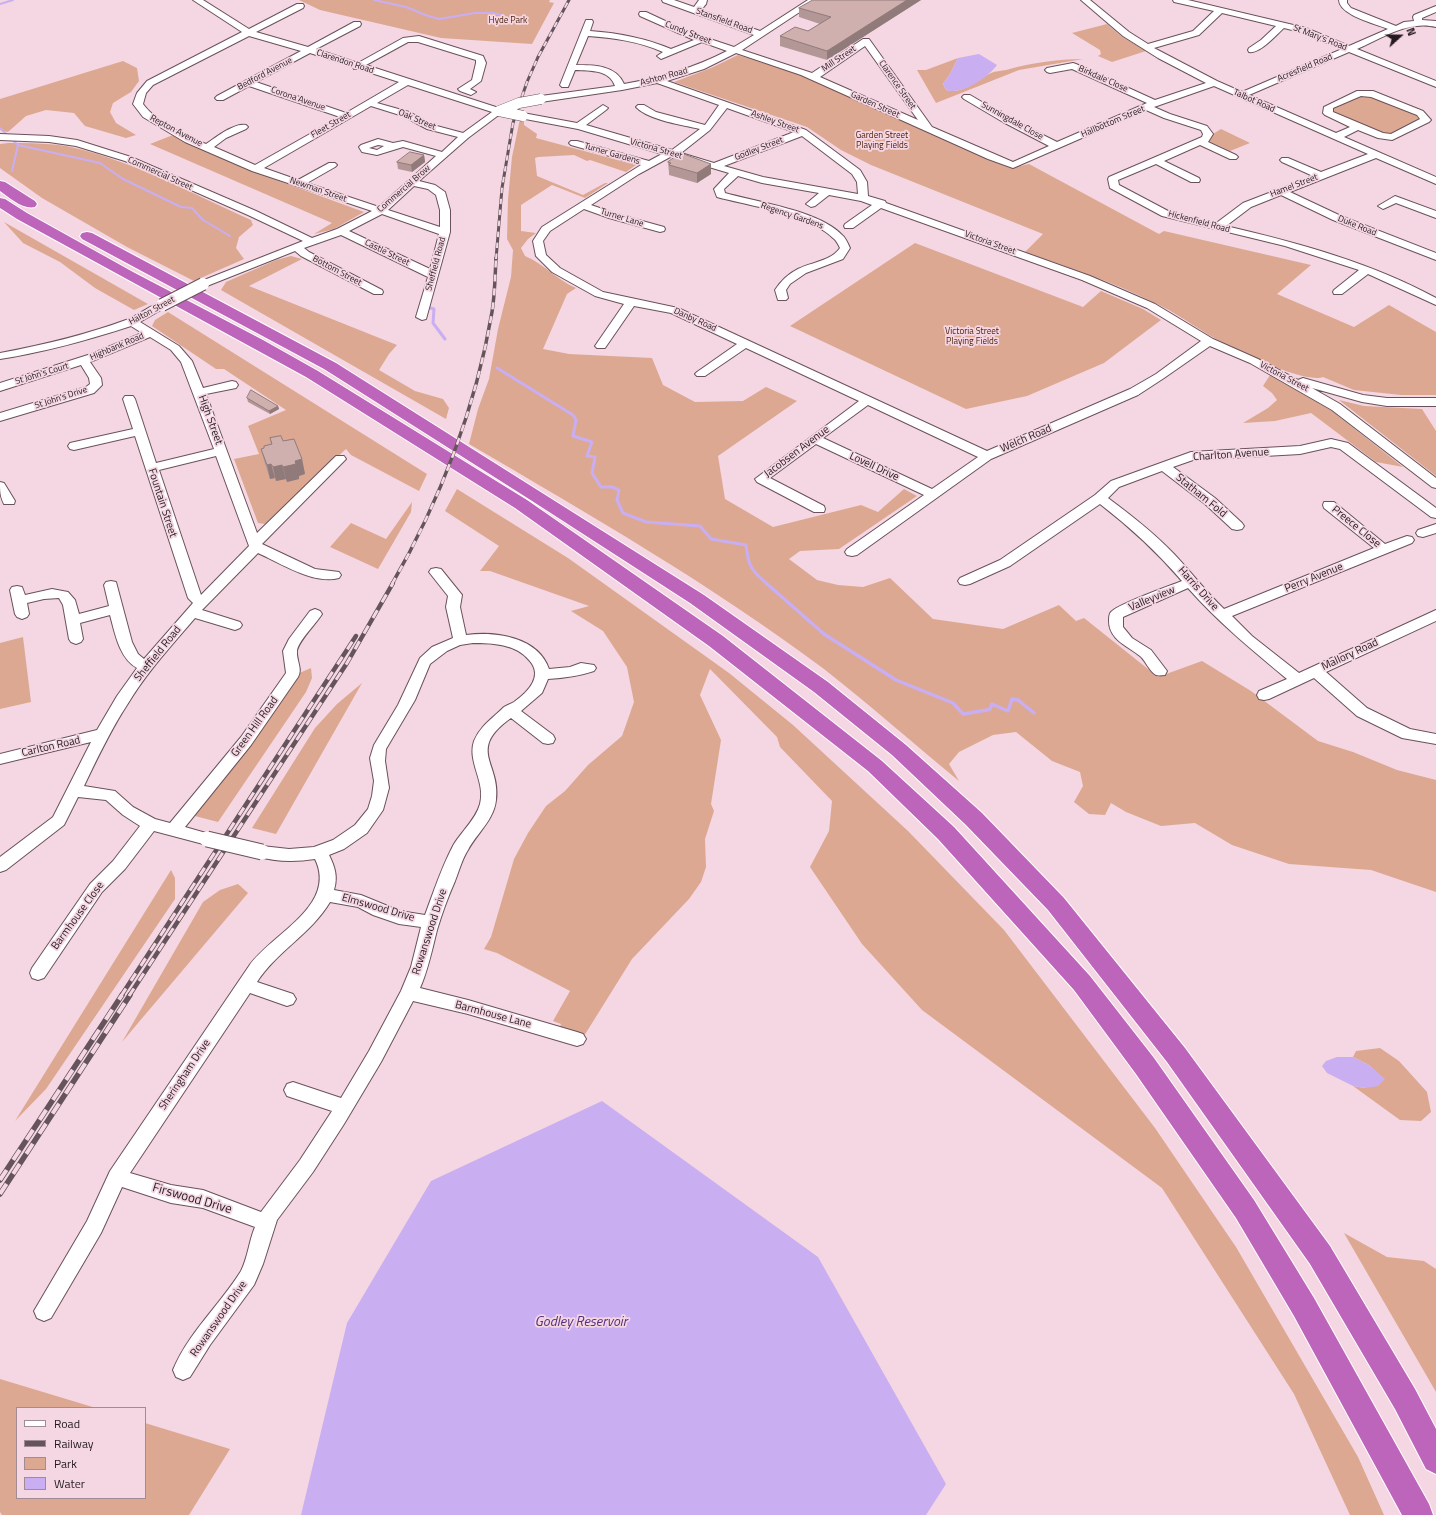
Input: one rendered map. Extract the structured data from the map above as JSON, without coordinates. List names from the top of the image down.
{
  "streets": {
    "street": [
      "Stansfield Road",
      "Cundy Street",
      "St Mary's Road",
      "Mill Street",
      "Clarendon Road",
      "Acresfield Road",
      "Bedford Avenue",
      "Ashton Road",
      "Birkdale Close",
      "Clarence Street",
      "Corona Avenue",
      "Talbot Road",
      "Garden Street",
      "Oak Street",
      "Sunningdale Close",
      "Ashley Street",
      "Hallbottom Street",
      "Fleet Street",
      "Repton Avenue",
      "Victoria Street",
      "Godley Street",
      "Turner Gardens",
      "Commercial Street",
      "Hamel Street",
      "Commercial Brow",
      "Newman Street",
      "Regency Gardens",
      "Turner Lane",
      "Hickenfield Road",
      "Duke Road",
      "Castle Street",
      "Sheffield Road",
      "Bottom Street",
      "Halton Street",
      "Danby Road",
      "Highbank Road",
      "St John's Court",
      "St John's Drive",
      "High Street",
      "Welch Road",
      "Jacobsen Avenue",
      "Charlton Avenue",
      "Lovell Drive",
      "Statham Fold",
      "Fountain Street",
      "Preece Close",
      "Perry Avenue",
      "Harris Drive",
      "Valleyview",
      "Mallory Road",
      "Green Hill Road",
      "Carlton Road",
      "Elmswood Drive",
      "Barmhouse Close",
      "Rowanswood Drive",
      "Barmhouse Lane",
      "Sheringham Drive",
      "Firswood Drive"
    ]
  },
  "crossings": [
    ["Stansfield Road", "Ashton Road"],
    ["Cundy Street", "Ashton Road"],
    ["Cundy Street", "Garden Street"],
    ["St Mary's Road", "Acresfield Road"],
    ["Mill Street", "Clarence Street"],
    ["Mill Street", "Garden Street"],
    ["Clarendon Road", "Bedford Avenue"],
    ["Clarendon Road", "Ashton Road"],
    ["Clarendon Road", "Fleet Street"],
    ["Clarendon Road", "Repton Avenue"],
    ["Clarendon Road", "Victoria Street"],
    ["Clarendon Road", "Commercial Brow"],
    ["Acresfield Road", "Talbot Road"],
    ["Bedford Avenue", "Corona Avenue"],
    ["Ashton Road", "Garden Street"],
    ["Ashton Road", "Ashley Street"],
    ["Ashton Road", "Victoria Street"],
    ["Ashton Road", "Commercial Brow"],
    ["Birkdale Close", "Hallbottom Street"],
    ["Clarence Street", "Garden Street"],
    ["Corona Avenue", "Fleet Street"],
    ["Talbot Road", "Hallbottom Street"],
    ["Talbot Road", "Hamel Street"],
    ["Garden Street", "Hallbottom Street"],
    ["Oak Street", "Fleet Street"],
    ["Oak Street", "Commercial Brow"],
    ["Sunningdale Close", "Hallbottom Street"],
    ["Ashley Street", "Victoria Street"],
    ["Ashley Street", "Godley Street"],
    ["Ashley Street", "Danby Road"],
    ["Fleet Street", "Repton Avenue"],
    ["Fleet Street", "Newman Street"],
    ["Repton Avenue", "Newman Street"],
    ["Victoria Street", "Godley Street"],
    ["Victoria Street", "Commercial Brow"],
    ["Victoria Street", "Regency Gardens"],
    ["Victoria Street", "Danby Road"],
    ["Victoria Street", "Welch Road"],
    ["Turner Gardens", "Danby Road"],
    ["Commercial Street", "Commercial Brow"],
    ["Hamel Street", "Hickenfield Road"],
    ["Hamel Street", "Duke Road"],
    ["Commercial Brow", "Newman Street"],
    ["Commercial Brow", "Castle Street"],
    ["Commercial Brow", "Sheffield Road"],
    ["Commercial Brow", "Bottom Street"],
    ["Commercial Brow", "Halton Street"],
    ["Newman Street", "Sheffield Road"],
    ["Turner Lane", "Danby Road"],
    ["Castle Street", "Sheffield Road"],
    ["Sheffield Road", "High Street"],
    ["Sheffield Road", "Fountain Street"],
    ["Sheffield Road", "Carlton Road"],
    ["Bottom Street", "Halton Street"],
    ["Halton Street", "High Street"],
    ["Danby Road", "Welch Road"],
    ["Danby Road", "Jacobsen Avenue"],
    ["Highbank Road", "St John's Court"],
    ["Highbank Road", "St John's Drive"],
    ["Highbank Road", "High Street"],
    ["St John's Court", "St John's Drive"],
    ["Welch Road", "Lovell Drive"],
    ["Jacobsen Avenue", "Lovell Drive"],
    ["Charlton Avenue", "Statham Fold"],
    ["Charlton Avenue", "Harris Drive"],
    ["Preece Close", "Perry Avenue"],
    ["Perry Avenue", "Harris Drive"],
    ["Harris Drive", "Valleyview"],
    ["Harris Drive", "Mallory Road"],
    ["Elmswood Drive", "Rowanswood Drive"],
    ["Elmswood Drive", "Sheringham Drive"],
    ["Rowanswood Drive", "Barmhouse Lane"],
    ["Rowanswood Drive", "Firswood Drive"],
    ["Sheringham Drive", "Firswood Drive"]
  ],
  "water": ["Godley Reservoir"],
  "parks": ["Hyde Park", "Garden Street Playing Fields", "Victoria Street Playing Fields"],
  "legend": [
    "Road",
    "Railway",
    "Park",
    "Water"
  ],
  "north": "right"
}
